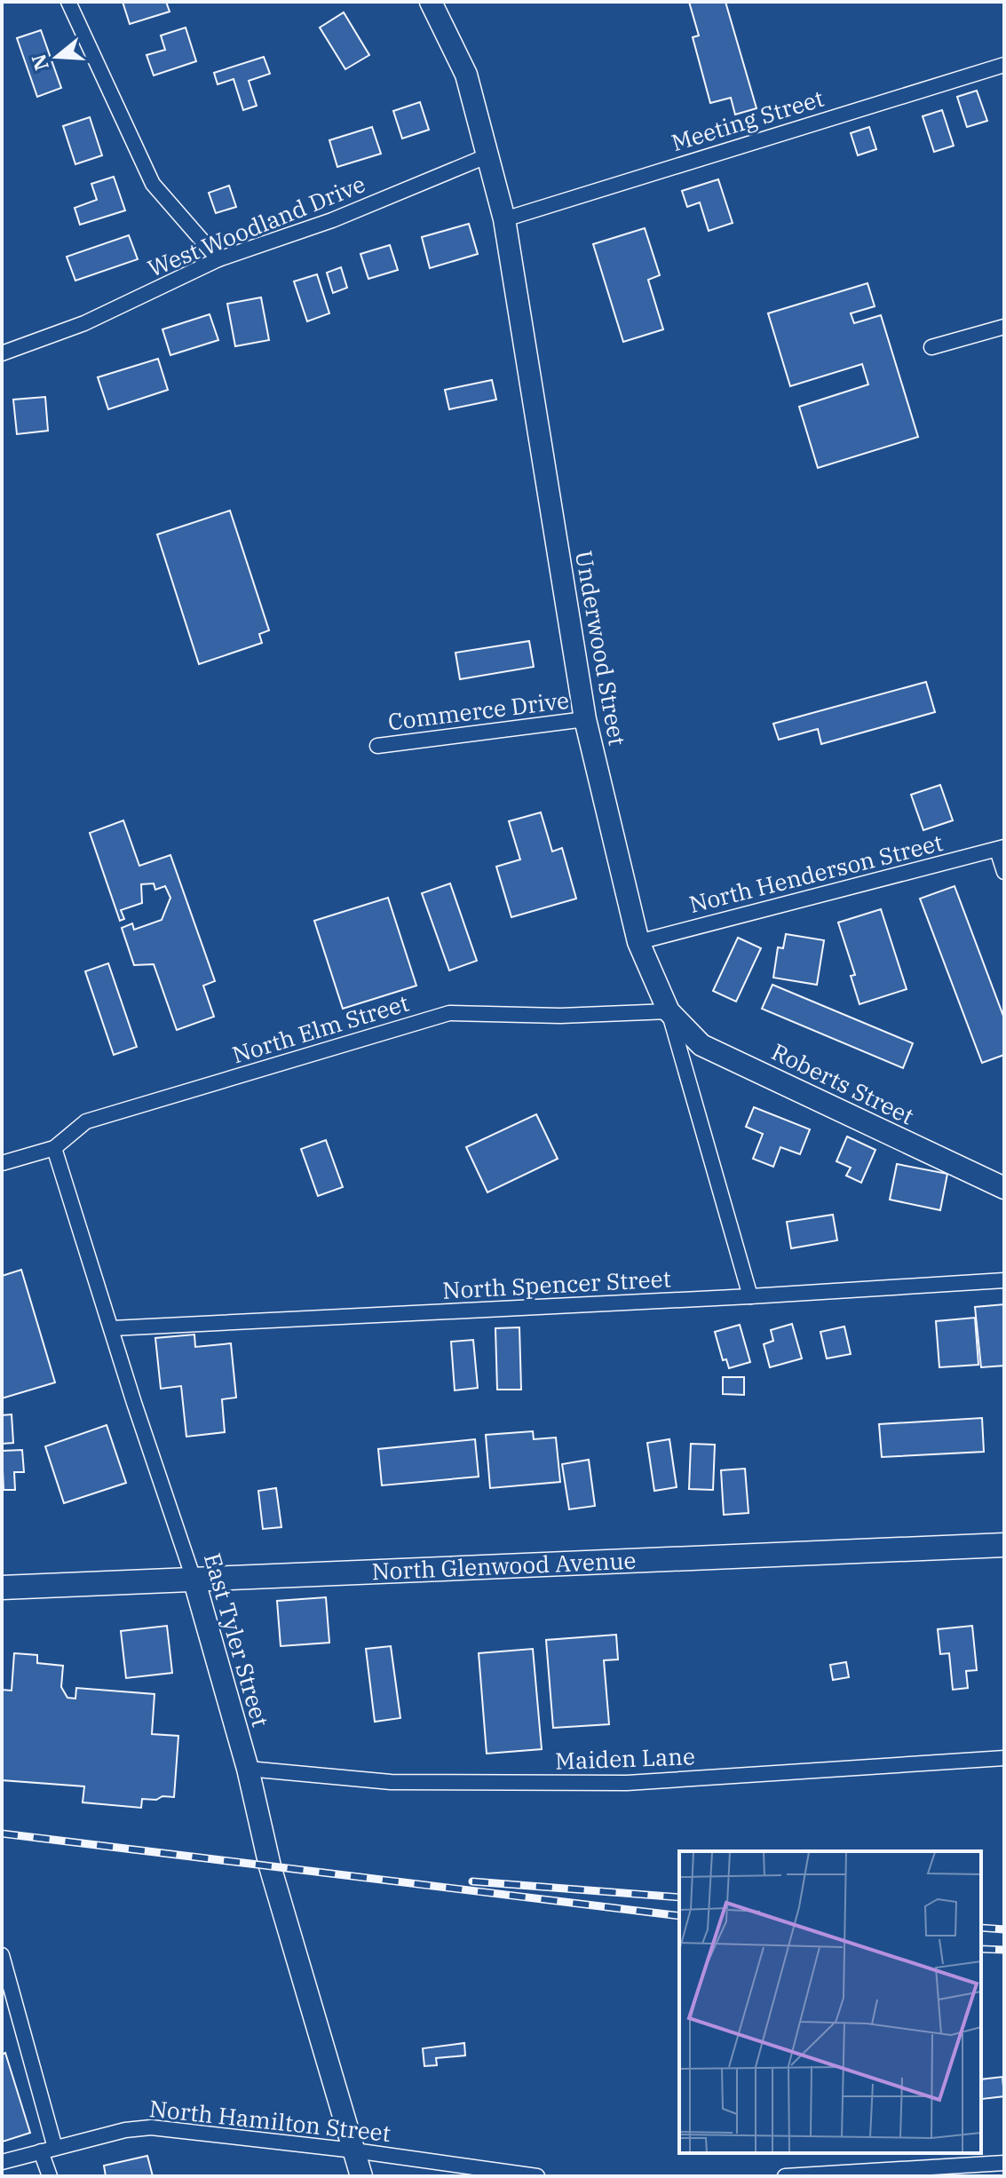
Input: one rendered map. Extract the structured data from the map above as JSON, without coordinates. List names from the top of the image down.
{
  "streets": {
    "main road": ["North Glenwood Avenue"],
    "street": [
      "Meeting Street",
      "West Woodland Drive",
      "Underwood Street",
      "Commerce Drive",
      "North Henderson Street",
      "North Elm Street",
      "Roberts Street",
      "North Spencer Street",
      "East Tyler Street",
      "Maiden Lane",
      "North Hamilton Street"
    ]
  },
  "crossings": [
    ["Meeting Street", "Underwood Street"],
    ["West Woodland Drive", "Underwood Street"],
    ["Underwood Street", "Commerce Drive"],
    ["Underwood Street", "North Henderson Street"],
    ["Underwood Street", "North Elm Street"],
    ["Underwood Street", "Roberts Street"],
    ["Underwood Street", "North Spencer Street"],
    ["North Elm Street", "Roberts Street"],
    ["North Elm Street", "East Tyler Street"],
    ["North Spencer Street", "East Tyler Street"],
    ["North Glenwood Avenue", "East Tyler Street"],
    ["East Tyler Street", "Maiden Lane"],
    ["East Tyler Street", "North Hamilton Street"]
  ],
  "north": "left"
}
